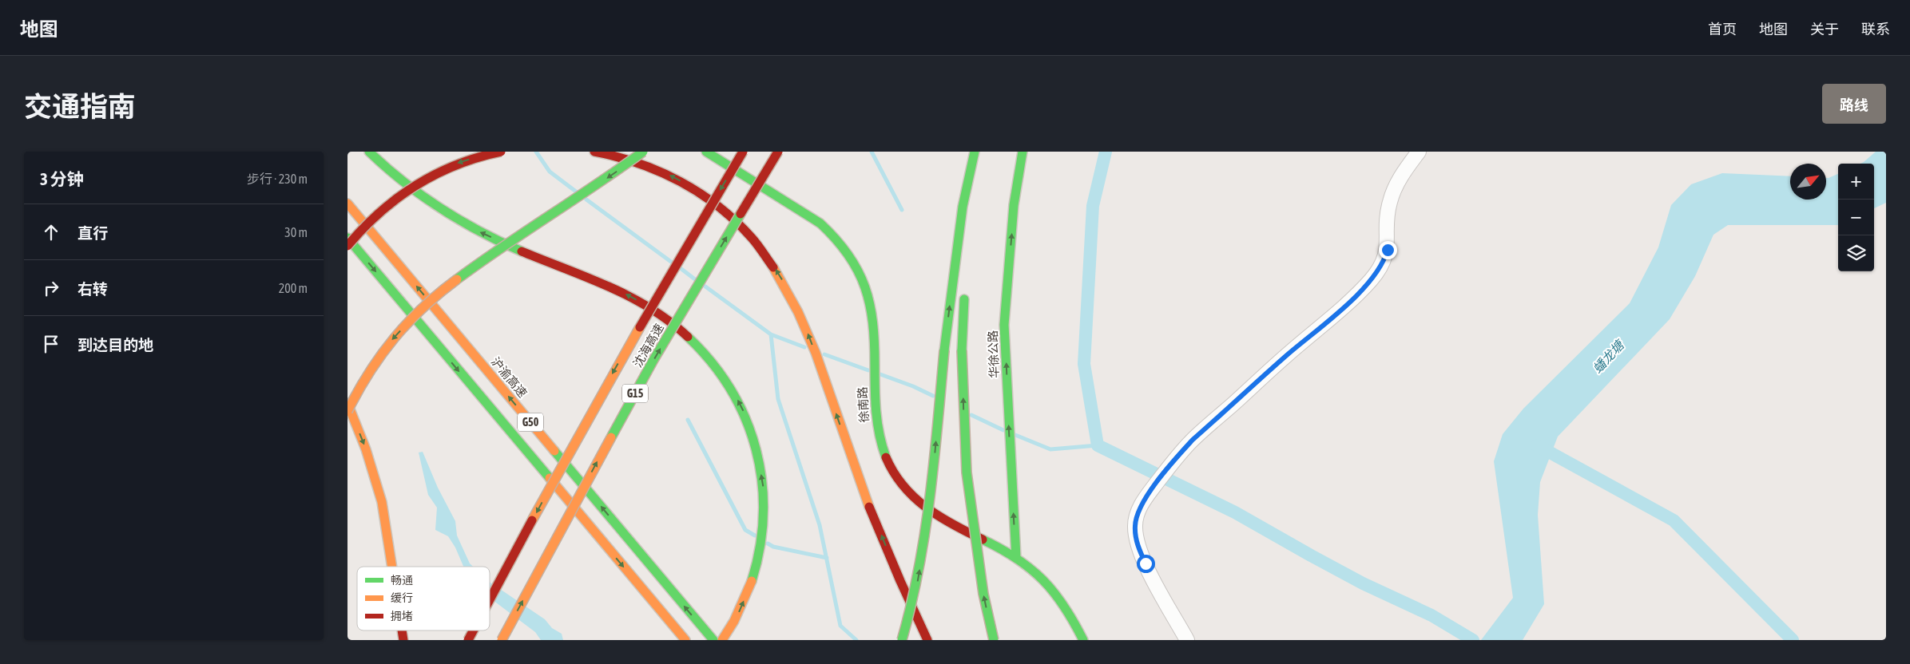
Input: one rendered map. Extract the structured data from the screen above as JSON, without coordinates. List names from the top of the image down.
{
  "streets": {
    "main road": [
      "沈海高速",
      "华徐公路",
      "沪渝高速",
      "G15",
      "徐南路",
      "G50"
    ]
  },
  "crossings": [
    ["华徐公路", "徐南路"]
  ],
  "water": ["蟠龙塘"],
  "legend": ["畅通", "缓行", "拥堵"],
  "north": "top right",
  "page": {
    "header": "地图",
    "nav": [
      "首页",
      "地图",
      "关于",
      "联系"
    ],
    "title": "交通指南",
    "buttons": "路线",
    "heading": ["3 分钟", "步行 · 230 m"],
    "map_buttons": ["+", "−"],
    "list": [
      ["直行", "30 m"],
      ["右转", "200 m"],
      "到达目的地"
    ]
  }
}
